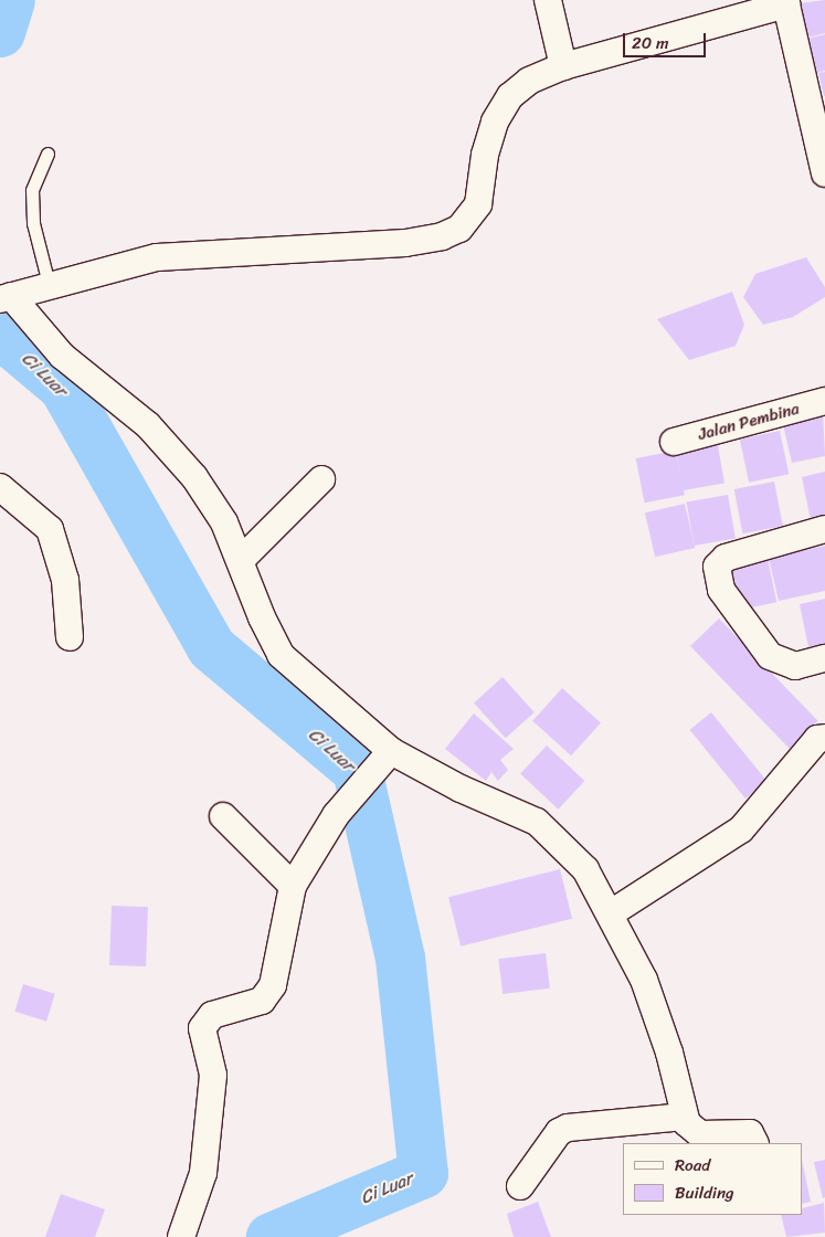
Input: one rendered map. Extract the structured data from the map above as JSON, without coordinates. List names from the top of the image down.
{
  "streets": {
    "street": ["Jalan Pembina"]
  },
  "water": ["Ci Luar"],
  "legend": ["Road", "Building"],
  "scale_bar": "20 m"
}
